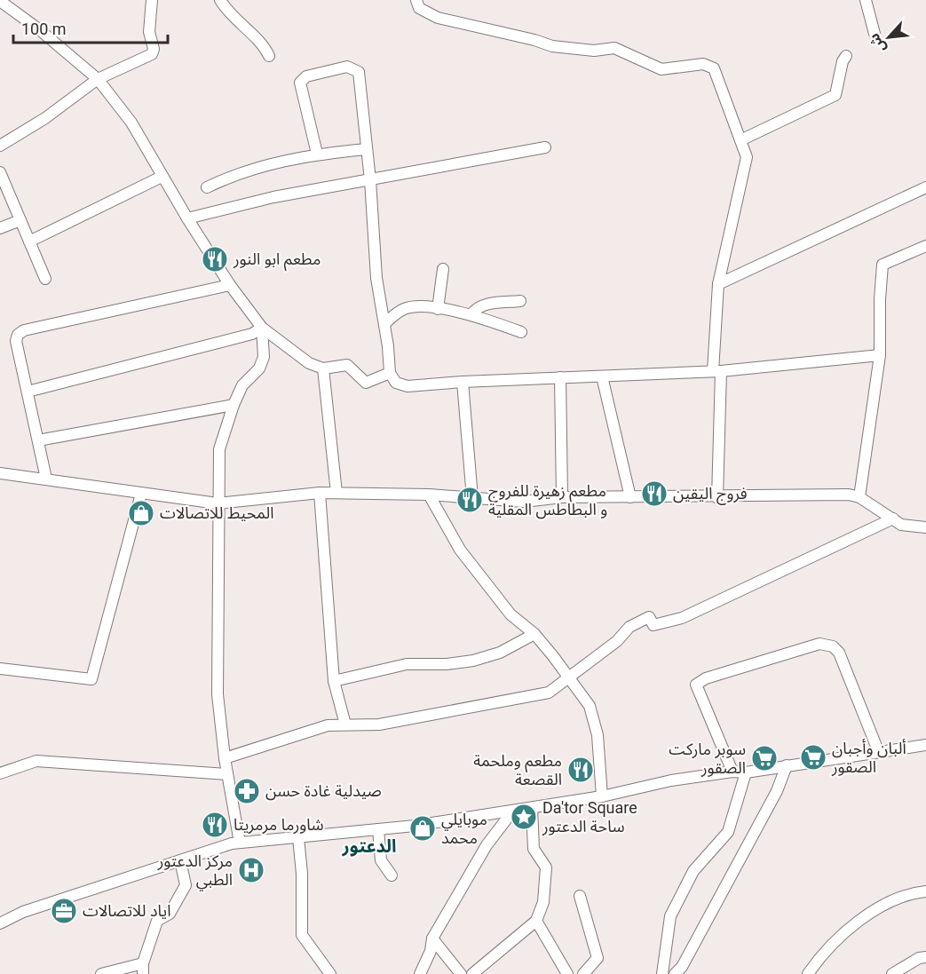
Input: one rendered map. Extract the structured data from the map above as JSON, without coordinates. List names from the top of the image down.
{
  "districts": ["الدعتور"],
  "places": {
    "restaurant": [
      "مطعم ابو النور",
      "فروج اليقين",
      "مطعم زهيرة للفروج و البطاطس المقلية",
      "مطعم وملحمة القصعة",
      "شاورما مرمريتا"
    ],
    "shop": ["المحيط للاتصالات", "موبايلي محمد"],
    "supermarket": ["ألبان وأجبان الصقور", "سوبر ماركت الصقور"],
    "pharmacy": ["صيدلية غادة حسن"],
    "place": ["Da'tor Square ساحة الدعتور"],
    "hospital": ["مركز الدعتور الطبي"],
    "office": ["اياد للاتصالات"]
  },
  "scale_bar": "100 m",
  "north": "bottom left"
}
